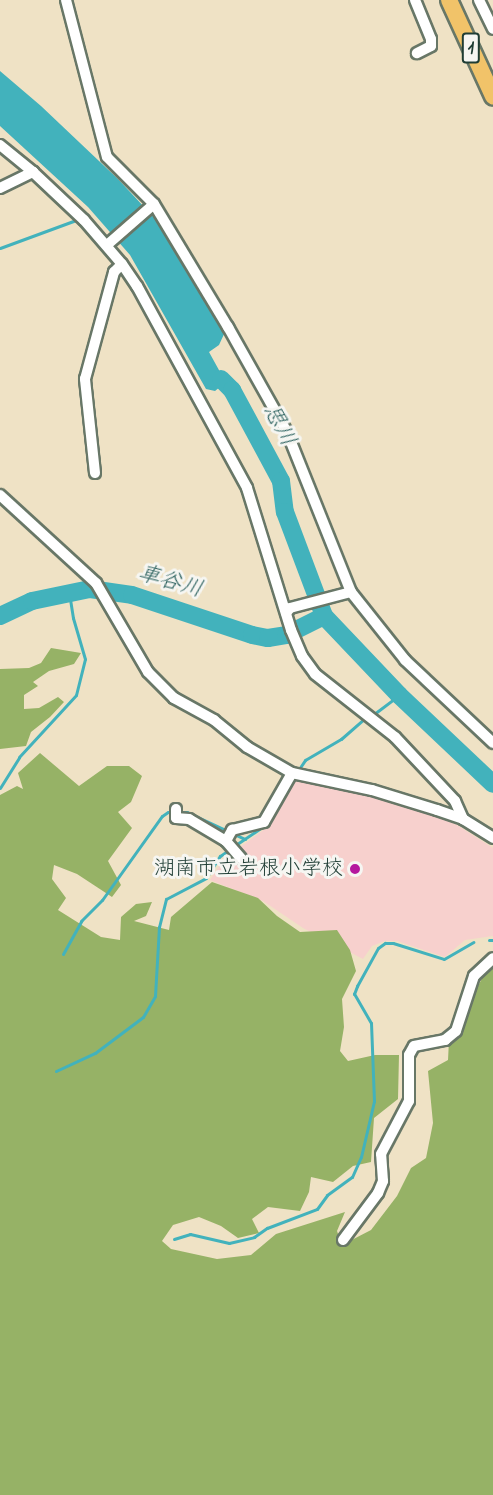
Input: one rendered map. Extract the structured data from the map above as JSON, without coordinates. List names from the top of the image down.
{
  "streets": {
    "highway": ["1"]
  },
  "water": ["思川", "車谷川"],
  "places": ["湖南市立岩根小学校"]
}
